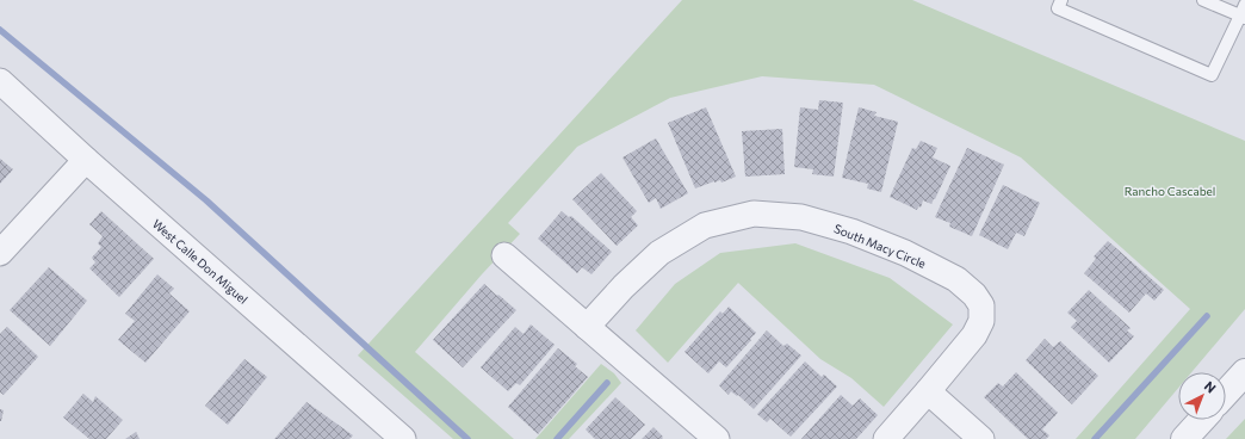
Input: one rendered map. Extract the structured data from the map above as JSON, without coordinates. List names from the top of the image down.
{
  "streets": {
    "street": ["South Macy Circle", "West Calle Don Miguel"]
  },
  "parks": ["Rancho Cascabel"],
  "north": "top right"
}
